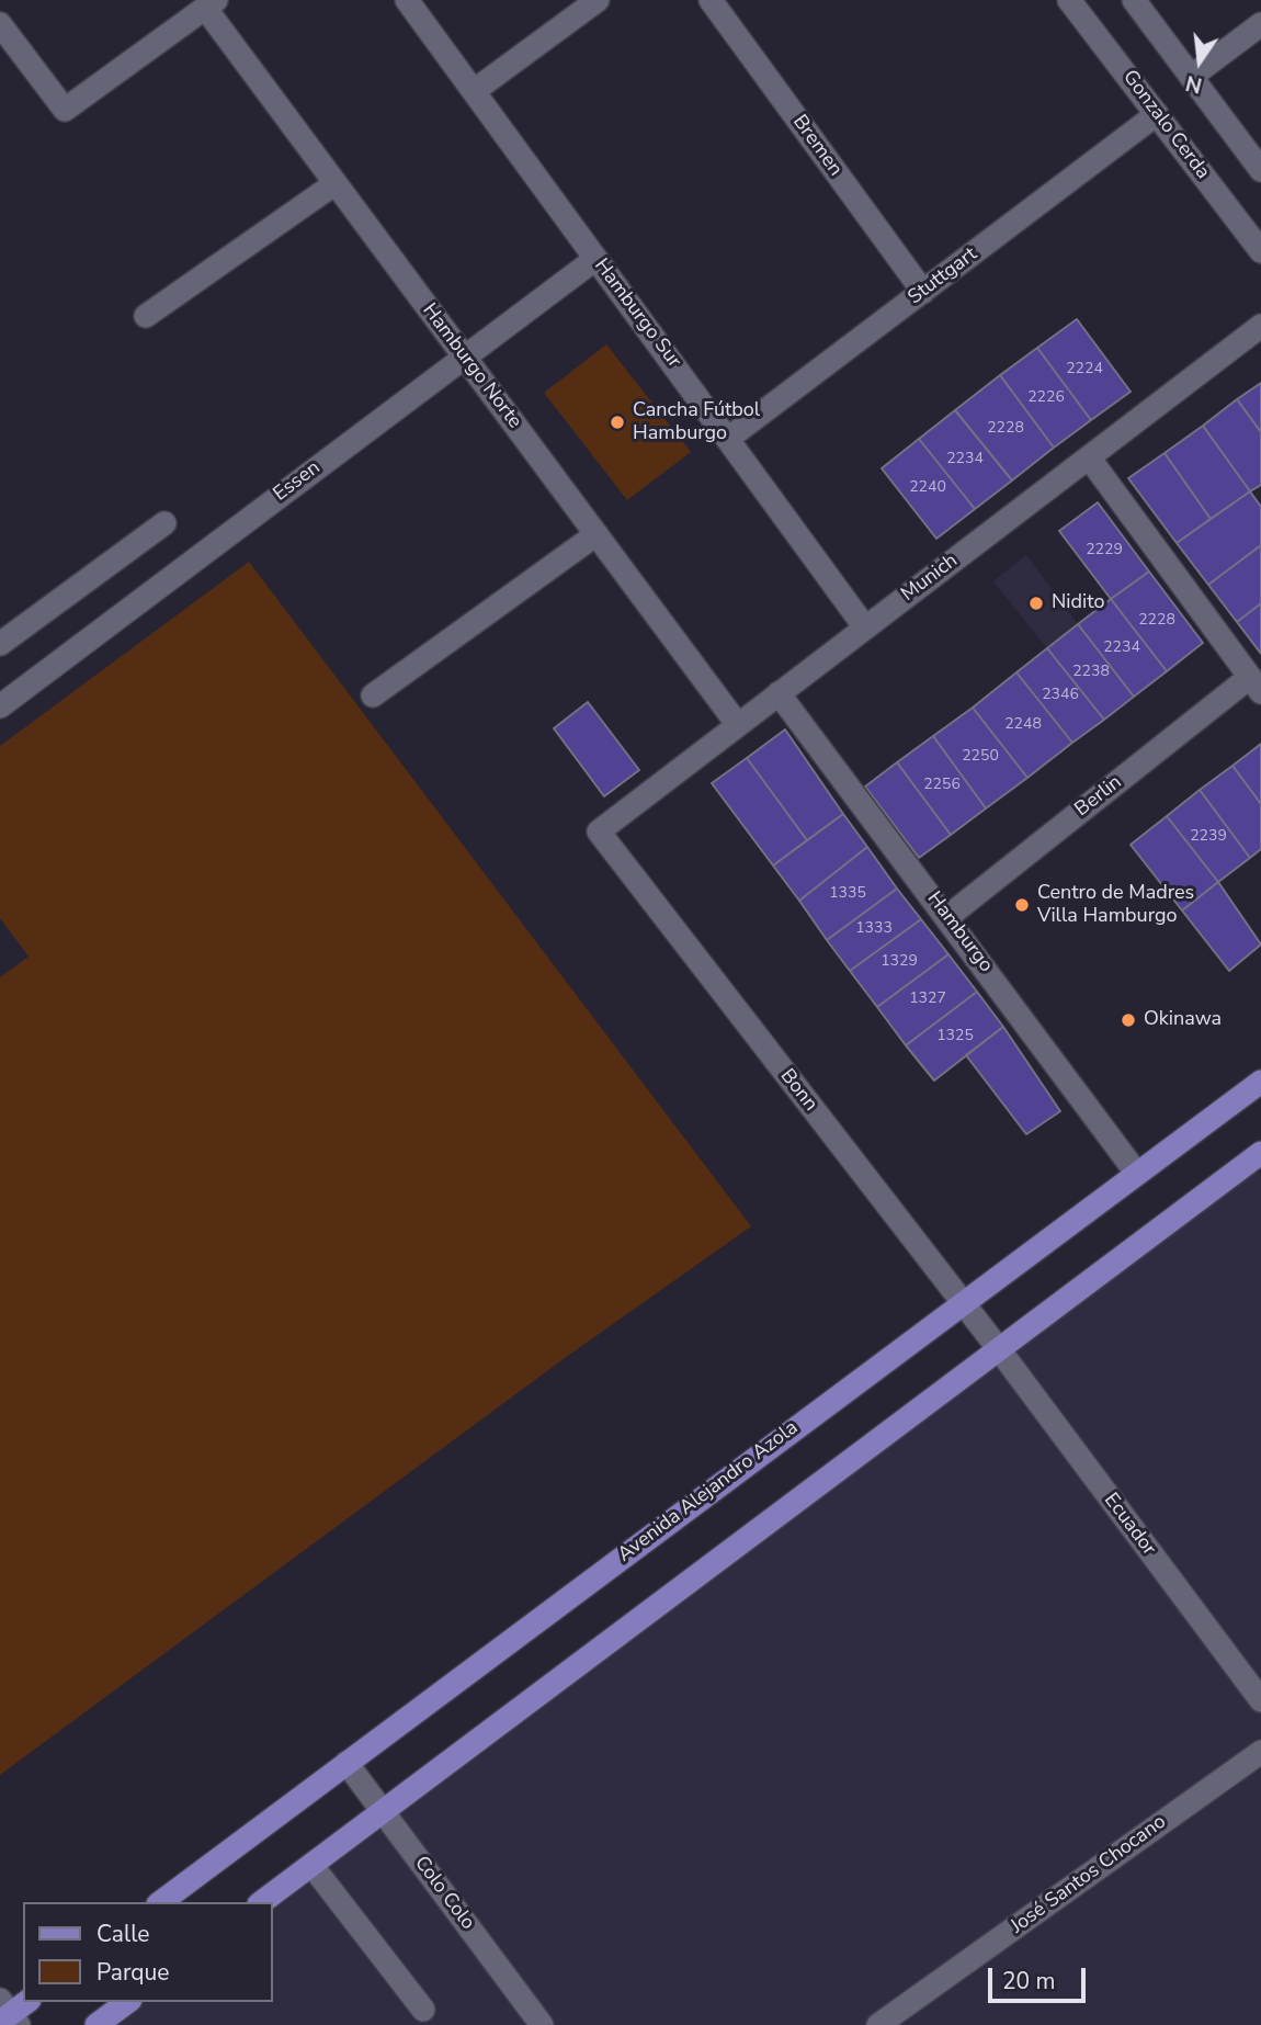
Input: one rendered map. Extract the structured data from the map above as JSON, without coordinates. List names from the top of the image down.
{
  "streets": {
    "main road": ["Avenida Alejandro Azola"],
    "street": [
      "Gonzalo Cerda",
      "Bremen",
      "Stuttgart",
      "Hamburgo Sur",
      "Hamburgo Norte",
      "Essen",
      "Munich",
      "Berlin",
      "Hamburgo",
      "Bonn",
      "Ecuador",
      "José Santos Chocano",
      "Colo Colo"
    ]
  },
  "crossings": [
    ["Gonzalo Cerda", "Stuttgart"],
    ["Bremen", "Stuttgart"],
    ["Stuttgart", "Hamburgo Sur"],
    ["Hamburgo Sur", "Essen"],
    ["Hamburgo Sur", "Munich"],
    ["Hamburgo Norte", "Essen"],
    ["Hamburgo Norte", "Munich"],
    ["Munich", "Hamburgo"],
    ["Munich", "Bonn"],
    ["Berlin", "Hamburgo"],
    ["Hamburgo", "Avenida Alejandro Azola"],
    ["Bonn", "Avenida Alejandro Azola"],
    ["Bonn", "Ecuador"],
    ["Avenida Alejandro Azola", "Colo Colo"]
  ],
  "places": [
    "Cancha Fútbol Hamburgo",
    "Nidito",
    "Centro de Madres Villa Hamburgo",
    "Okinawa"
  ],
  "house_numbers": [
    "2224",
    "2226",
    "2228",
    "2234",
    "2240",
    "2229",
    "2228",
    "2234",
    "2238",
    "2346",
    "2248",
    "2250",
    "2256",
    "2239",
    "1335",
    "1333",
    "1329",
    "1327",
    "1325"
  ],
  "legend": ["Calle", "Parque"],
  "scale_bar": "20 m",
  "north": "bottom"
}
